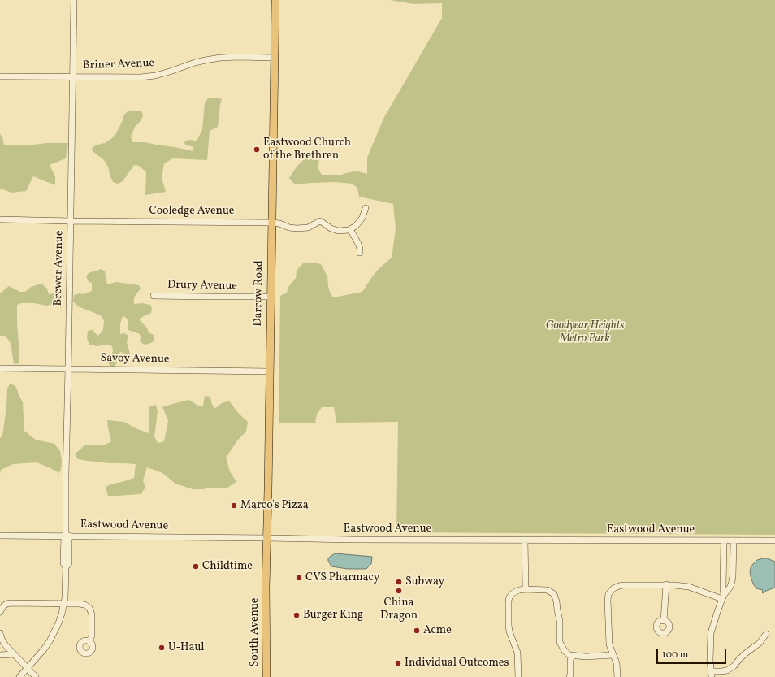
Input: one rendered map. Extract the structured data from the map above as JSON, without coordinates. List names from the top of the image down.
{
  "streets": {
    "main road": ["Darrow Road", "South Avenue"],
    "street": [
      "Briner Avenue",
      "Cooledge Avenue",
      "Brewer Avenue",
      "Drury Avenue",
      "Savoy Avenue",
      "Eastwood Avenue"
    ]
  },
  "crossings": [
    ["Briner Avenue", "Brewer Avenue"],
    ["Briner Avenue", "Darrow Road"],
    ["Cooledge Avenue", "Brewer Avenue"],
    ["Cooledge Avenue", "Darrow Road"],
    ["Brewer Avenue", "Savoy Avenue"],
    ["Brewer Avenue", "Eastwood Avenue"],
    ["Drury Avenue", "Darrow Road"],
    ["Darrow Road", "Savoy Avenue"],
    ["Darrow Road", "Eastwood Avenue"],
    ["Darrow Road", "South Avenue"]
  ],
  "parks": ["Goodyear Heights Metro Park"],
  "places": [
    "Eastwood Church of the Brethren",
    "Marco's Pizza",
    "Childtime",
    "CVS Pharmacy",
    "Subway",
    "China Dragon",
    "Burger King",
    "Acme",
    "U-Haul",
    "Individual Outcomes"
  ],
  "scale_bar": "100 m"
}
